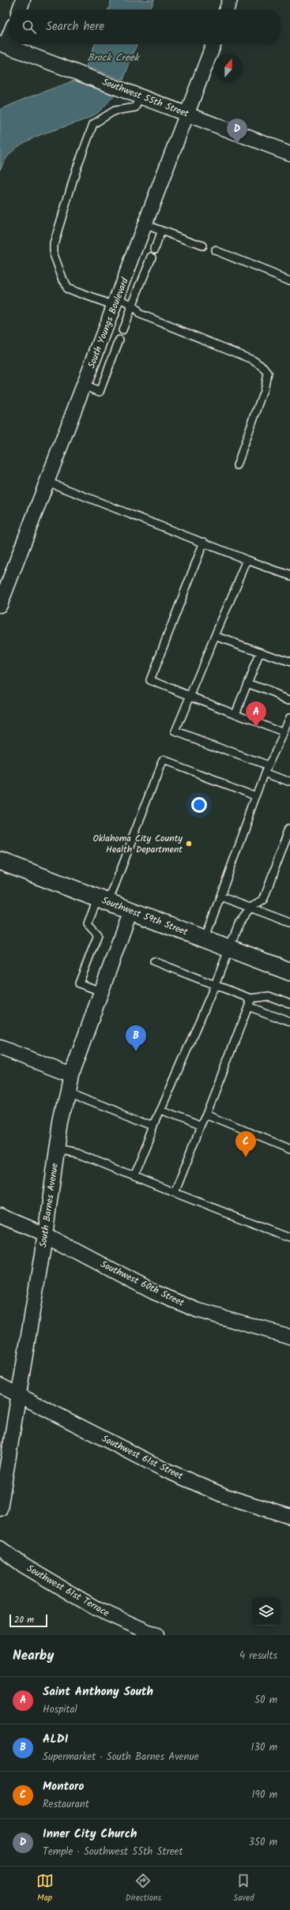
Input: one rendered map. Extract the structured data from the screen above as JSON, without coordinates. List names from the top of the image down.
{
  "streets": {
    "main road": ["Southwest 59th Street"],
    "street": [
      "Southwest 55th Street",
      "South Youngs Boulevard",
      "South Barnes Avenue",
      "Southwest 60th Street",
      "Southwest 61st Street",
      "Southwest 61st Terrace"
    ]
  },
  "crossings": [
    ["Southwest 55th Street", "South Youngs Boulevard"],
    ["Southwest 59th Street", "South Barnes Avenue"],
    ["South Barnes Avenue", "Southwest 60th Street"],
    ["South Barnes Avenue", "Southwest 61st Street"]
  ],
  "water": ["Brock Creek"],
  "places": ["Oklahoma City County Health Department"],
  "scale_bar": "20 m",
  "north": "top",
  "page": {
    "search": "Search here",
    "pins": [
      "D",
      "A",
      "B",
      "C"
    ],
    "scale": "20 m",
    "heading": ["Nearby", "4 results"],
    "list": [
      {
        "mark": "A",
        "name": "Saint Anthony South",
        "note": "Hospital",
        "value": "50 m"
      },
      {
        "mark": "B",
        "name": "ALDI",
        "note": "Supermarket · South Barnes Avenue",
        "value": "130 m"
      },
      {
        "mark": "C",
        "name": "Montoro",
        "note": "Restaurant",
        "value": "190 m"
      },
      {
        "mark": "D",
        "name": "Inner City Church",
        "note": "Temple · Southwest 55th Street",
        "value": "350 m"
      }
    ],
    "nav": ["Map", "Directions", "Saved"]
  }
}
